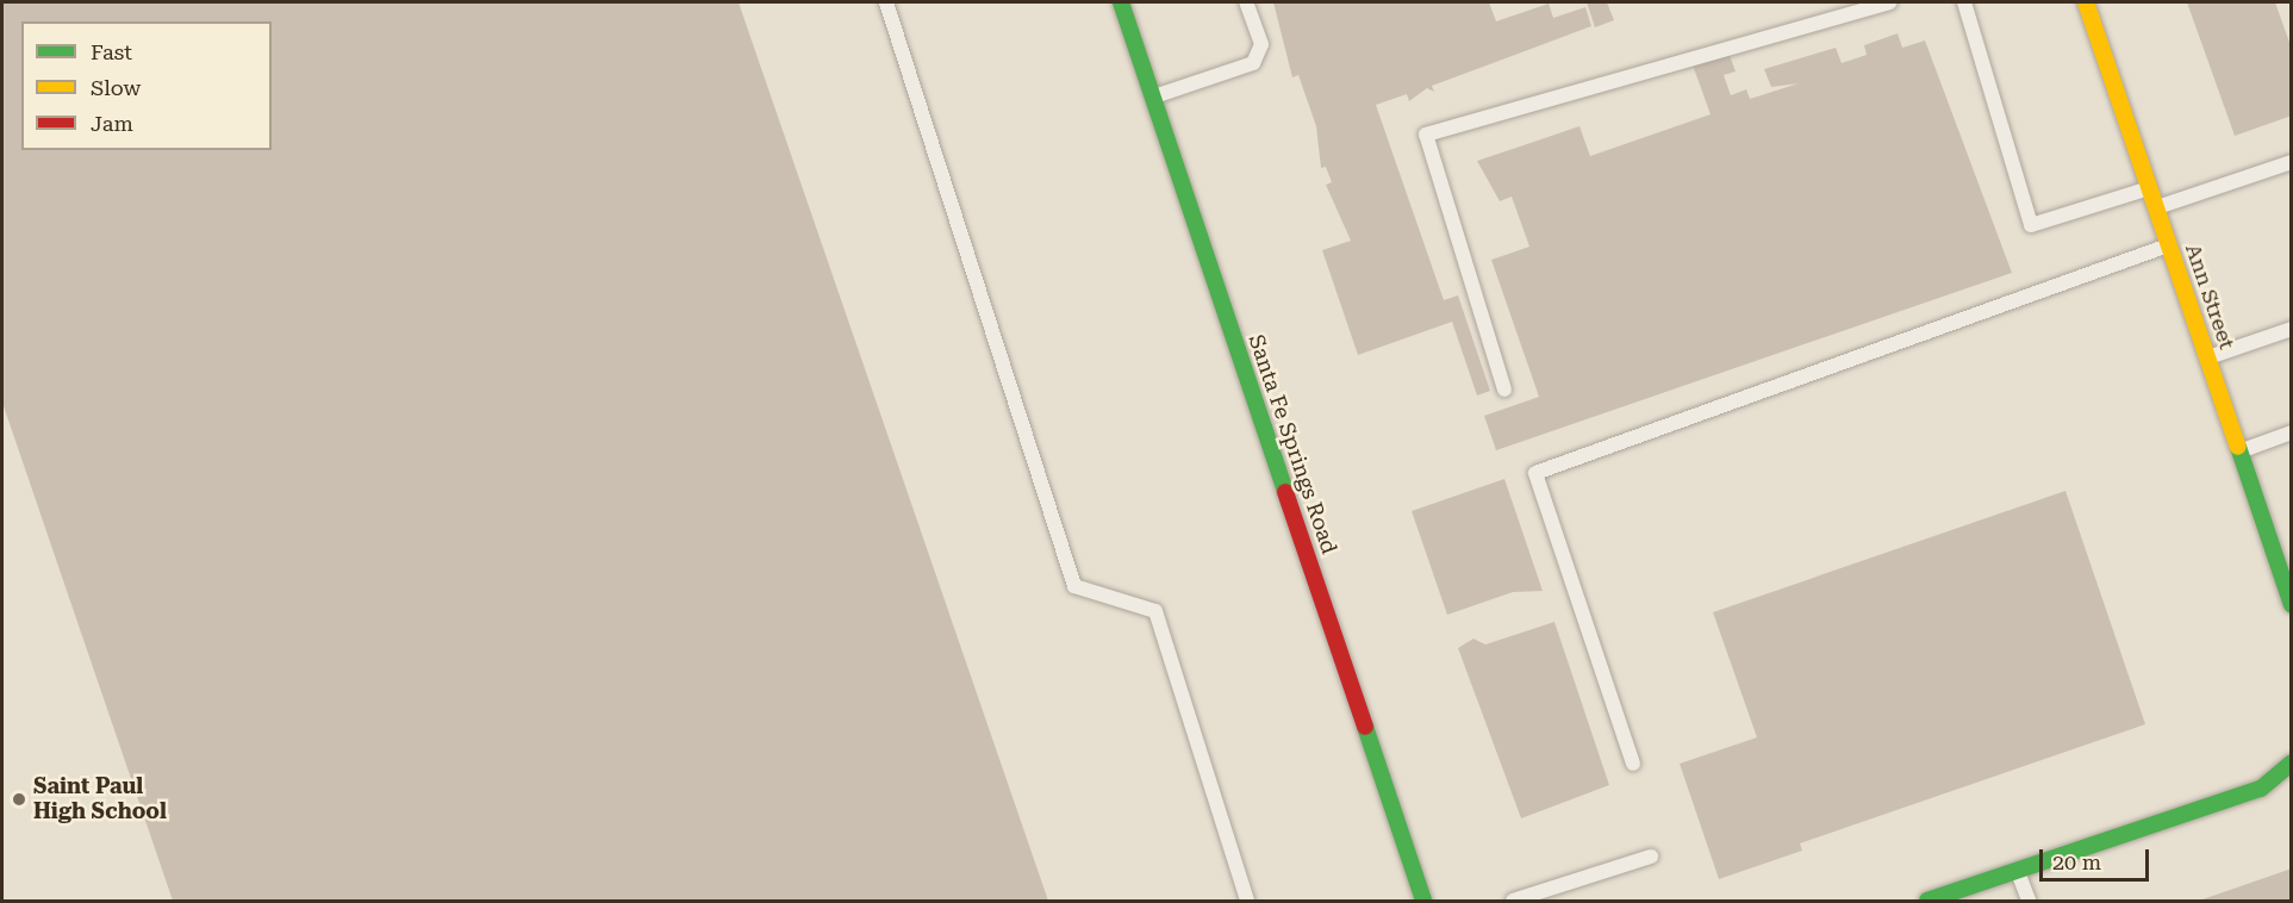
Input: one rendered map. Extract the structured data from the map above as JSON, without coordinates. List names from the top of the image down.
{
  "streets": {
    "street": ["Ann Street", "Santa Fe Springs Road"]
  },
  "places": ["Saint Paul High School"],
  "legend": ["Fast", "Slow", "Jam"],
  "scale_bar": "20 m"
}
